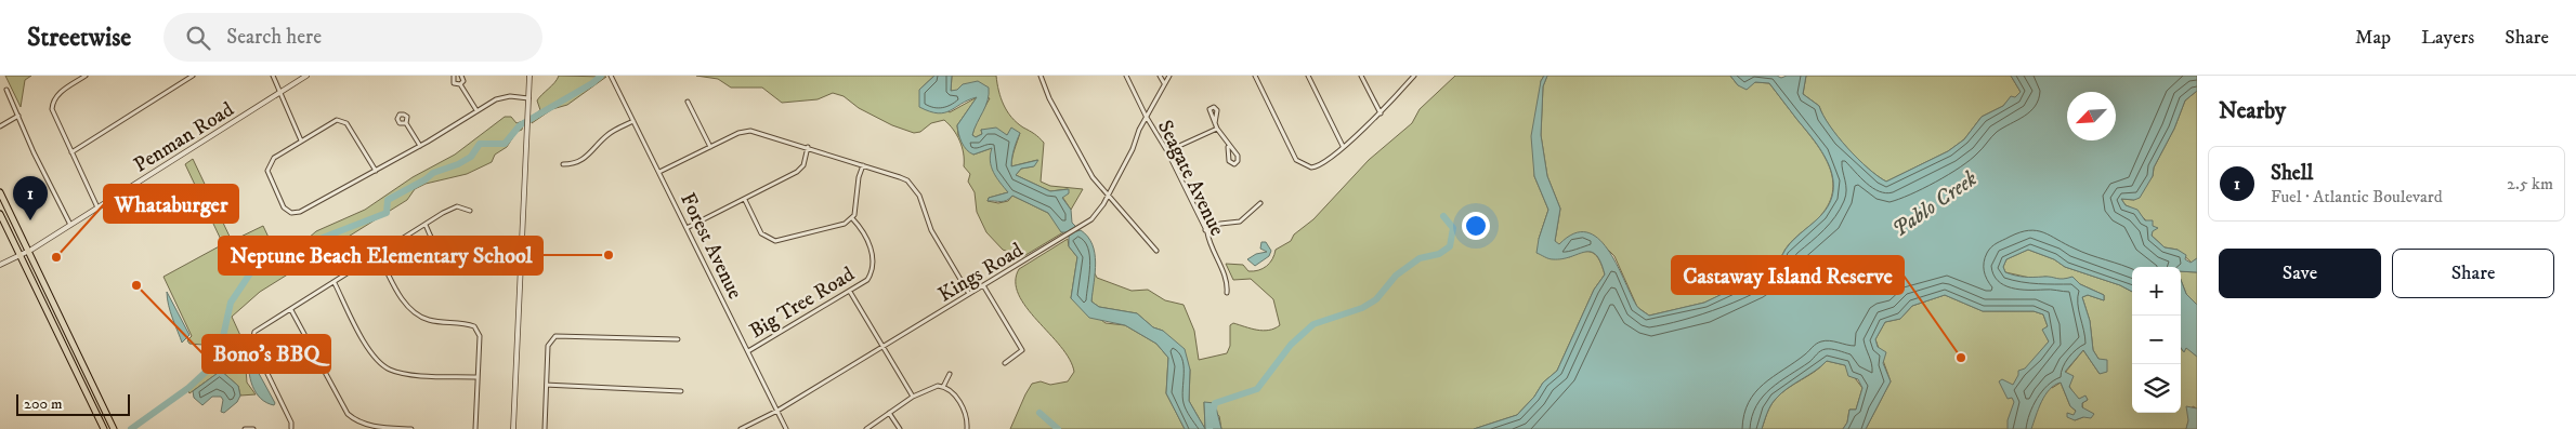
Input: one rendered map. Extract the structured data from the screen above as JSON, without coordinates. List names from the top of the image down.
{
  "streets": {
    "street": [
      "Penman Road",
      "Seagate Avenue",
      "Forest Avenue",
      "Kings Road",
      "Big Tree Road"
    ]
  },
  "crossings": [
    ["Seagate Avenue", "Kings Road"],
    ["Forest Avenue", "Kings Road"],
    ["Forest Avenue", "Big Tree Road"]
  ],
  "water": ["Pablo Creek"],
  "places": [
    "Neptune Beach Elementary School",
    "Whataburger",
    "Bono's BBQ",
    "Castaway Island Reserve"
  ],
  "scale_bar": "200 m",
  "north": "bottom left",
  "page": {
    "header": "Streetwise",
    "search": "Search here",
    "nav": ["Map", "Layers", "Share"],
    "heading": "Nearby",
    "list": [
      {
        "mark": "1",
        "name": "Shell",
        "note": "Fuel · Atlantic Boulevard",
        "value": "2.5 km"
      }
    ],
    "pins": "1",
    "buttons": ["Save", "Share"],
    "map_buttons": ["+", "−"],
    "scale": "200 m"
  }
}
